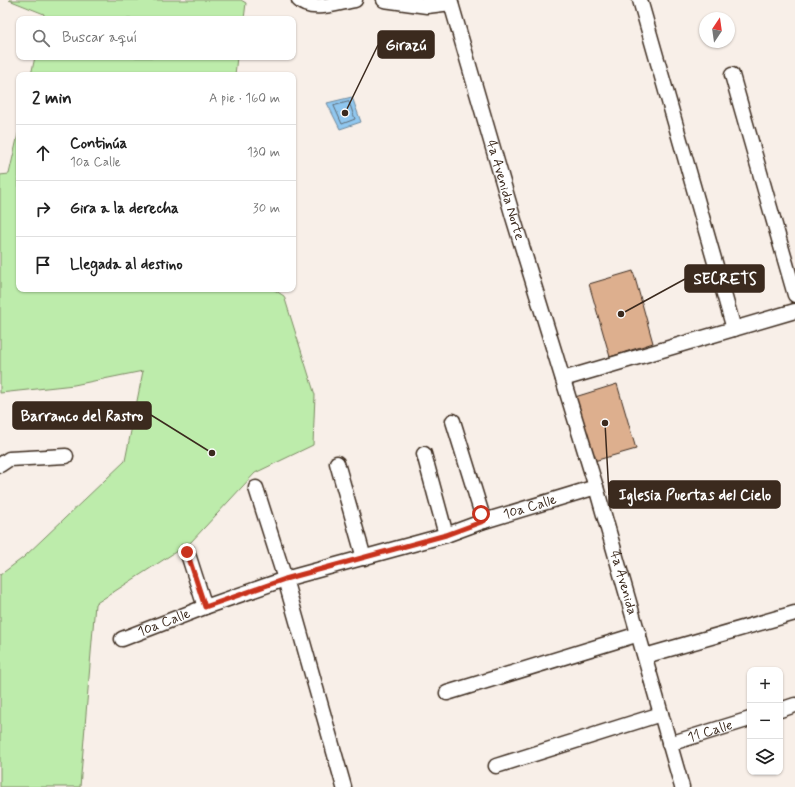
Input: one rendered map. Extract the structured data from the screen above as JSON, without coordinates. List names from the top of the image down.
{
  "streets": {
    "street": [
      "4a Avenida Norte",
      "10a Calle",
      "4a Avenida",
      "11 Calle"
    ]
  },
  "crossings": [
    ["4a Avenida Norte", "4a Avenida"],
    ["10a Calle", "4a Avenida"],
    ["4a Avenida", "11 Calle"]
  ],
  "places": [
    "Girazú",
    "SECRETS",
    "Iglesia Puertas del Cielo",
    "Barranco del Rastro"
  ],
  "north": "top",
  "page": {
    "search": "Buscar aquí",
    "heading": ["2 min", "A pie · 160 m"],
    "list": [
      ["Continúa", "10a Calle", "130 m"],
      ["Gira a la derecha", "30 m"],
      "Llegada al destino"
    ],
    "map_buttons": ["+", "−"]
  }
}
